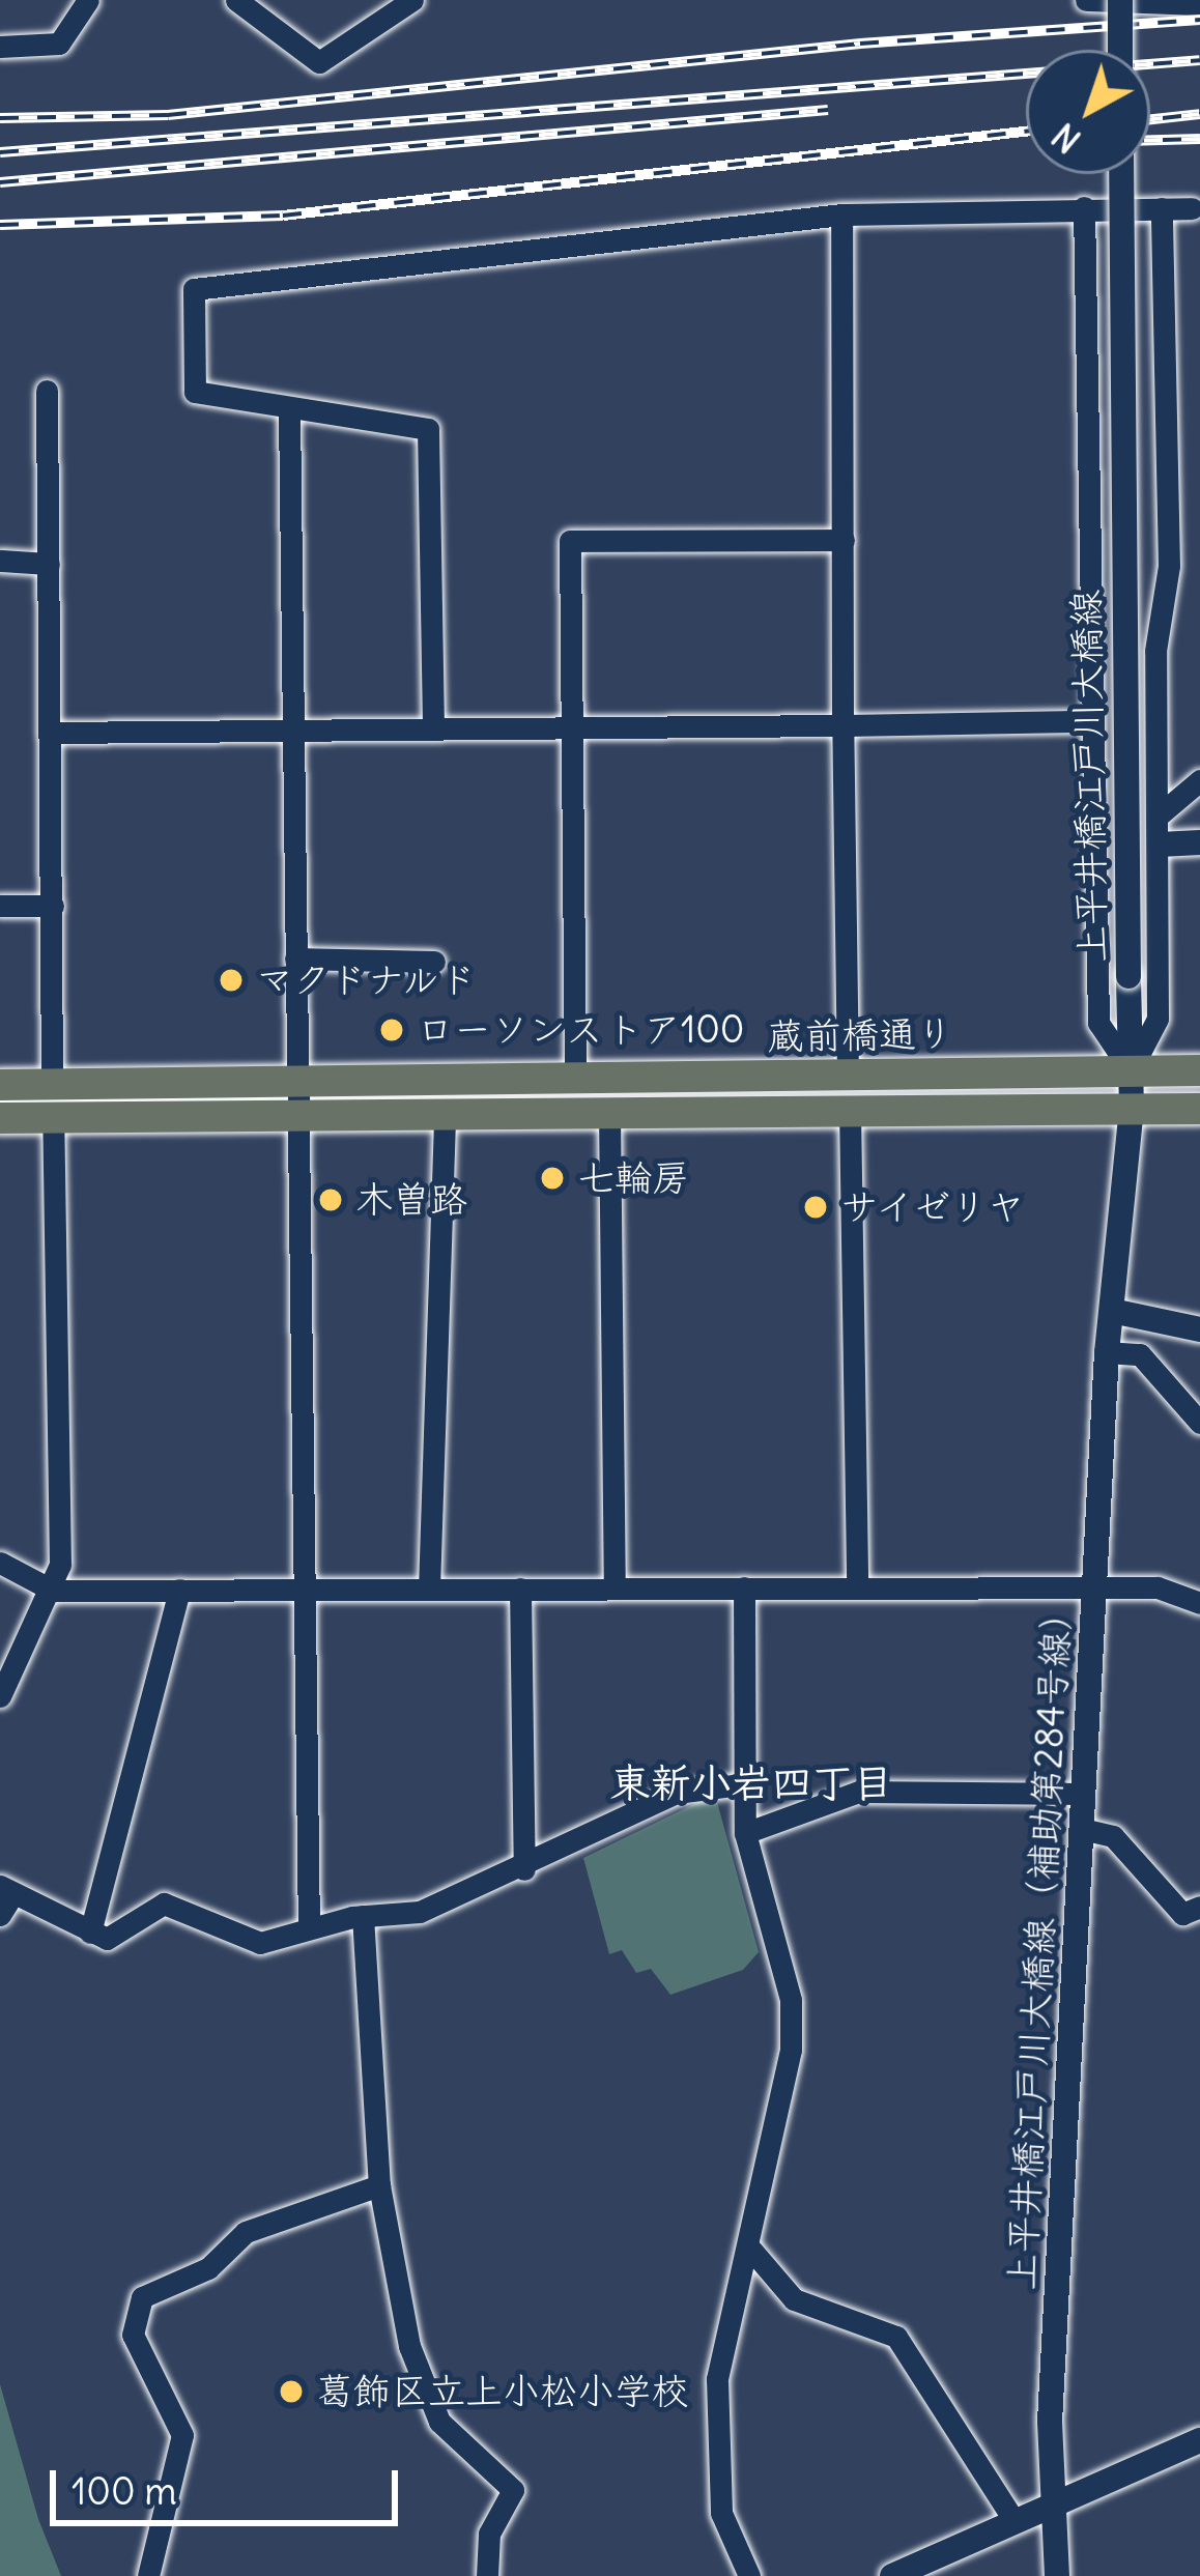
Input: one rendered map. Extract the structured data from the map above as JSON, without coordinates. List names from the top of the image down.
{
  "streets": {
    "main road": ["蔵前橋通り"],
    "street": ["上平井橋江戸川大橋線", "上平井橋江戸川大橋線（補助第284号線）"]
  },
  "crossings": [
    ["上平井橋江戸川大橋線", "蔵前橋通り"],
    ["上平井橋江戸川大橋線", "上平井橋江戸川大橋線（補助第284号線）"]
  ],
  "districts": ["東新小岩四丁目"],
  "places": [
    "マクドナルド",
    "ローソンストア100",
    "七輪房",
    "木曽路",
    "サイゼリヤ",
    "葛飾区立上小松小学校"
  ],
  "scale_bar": "100 m",
  "north": "bottom left"
}
